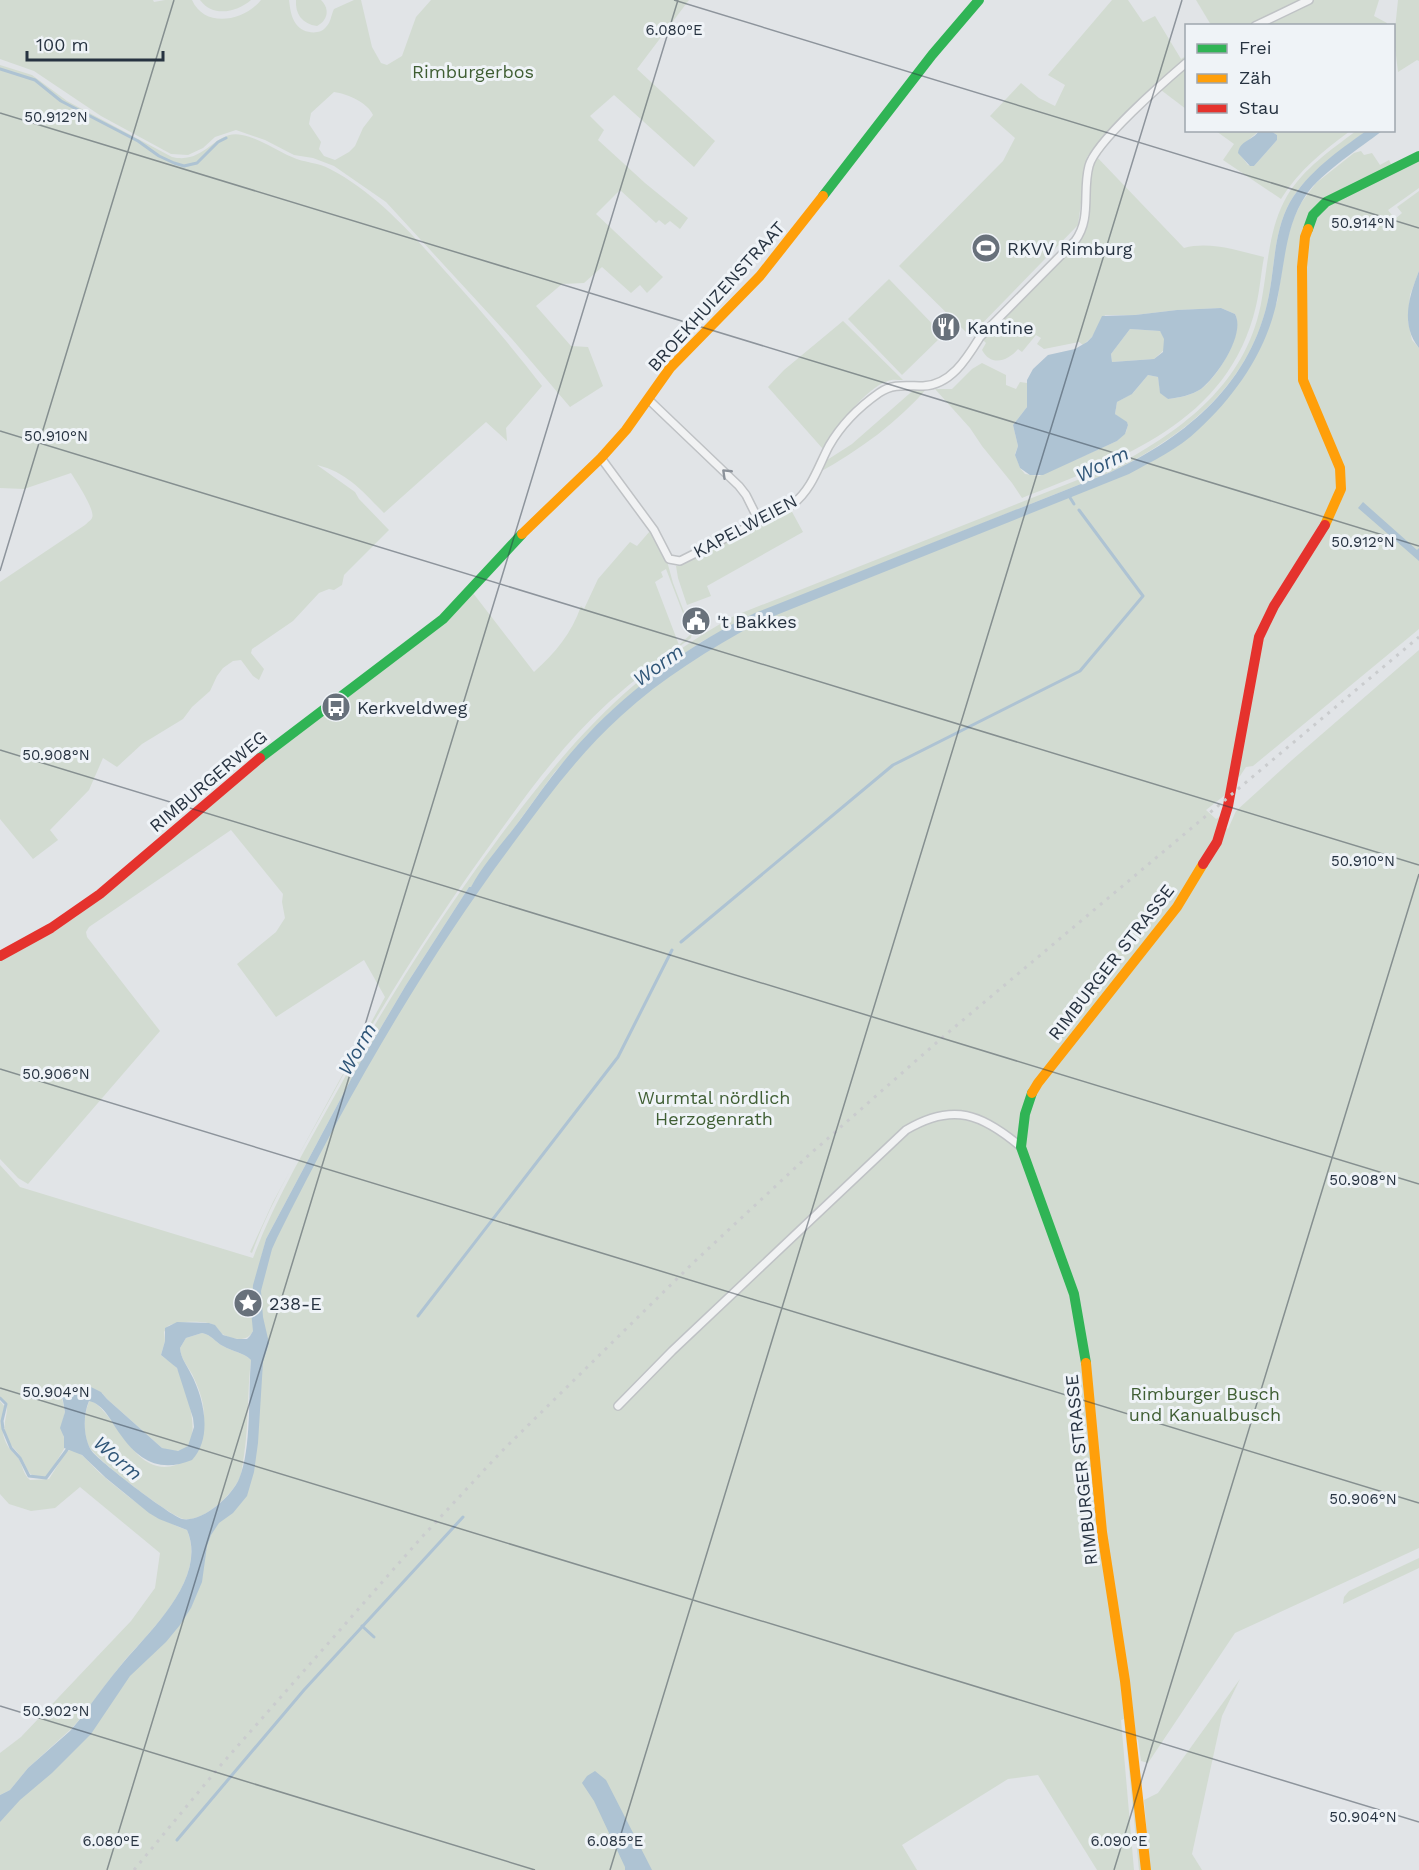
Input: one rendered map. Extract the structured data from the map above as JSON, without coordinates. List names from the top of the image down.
{
  "streets": {
    "street": [
      "BROEKHUIZENSTRAAT",
      "KAPELWEIEN",
      "RIMBURGERWEG",
      "RIMBURGER STRASSE"
    ]
  },
  "crossings": [
    ["BROEKHUIZENSTRAAT", "KAPELWEIEN"],
    ["BROEKHUIZENSTRAAT", "RIMBURGERWEG"]
  ],
  "water": ["Worm"],
  "parks": ["Rimburgerbos", "Wurmtal nördlich Herzogenrath", "Rimburger Busch und Kanualbusch"],
  "places": {
    "sports": ["RKVV Rimburg"],
    "restaurant": ["Kantine"],
    "public building": ["'t Bakkes"],
    "bus stop": ["Kerkveldweg"],
    "place": ["238-E"]
  },
  "legend": ["Frei", "Zäh", "Stau"],
  "scale_bar": "100 m",
  "coordinates": [
    "6.080°E",
    "50.912°N",
    "50.914°N",
    "50.910°N",
    "50.908°N",
    "50.906°N",
    "50.904°N",
    "50.902°N",
    "6.085°E",
    "6.090°E"
  ]
}
